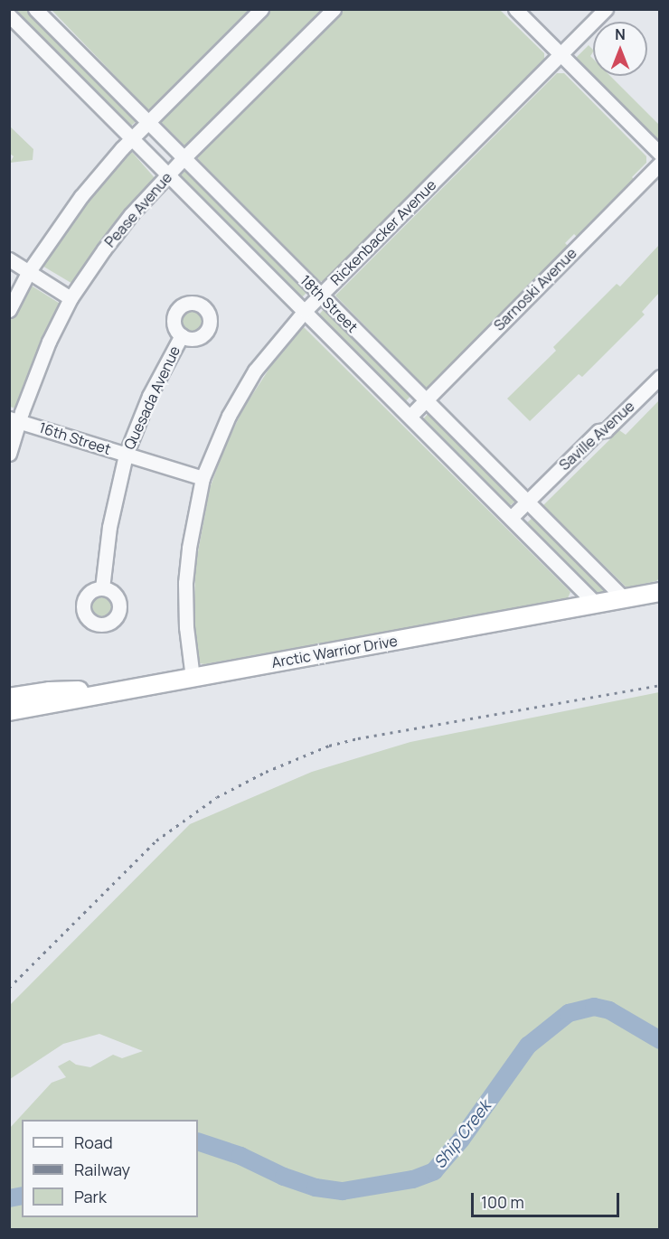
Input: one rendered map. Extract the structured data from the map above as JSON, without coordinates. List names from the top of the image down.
{
  "streets": {
    "main road": ["Arctic Warrior Drive"],
    "street": [
      "Pease Avenue",
      "Rickenbacker Avenue",
      "Sarnoski Avenue",
      "18th Street",
      "Quesada Avenue",
      "Saville Avenue",
      "16th Street"
    ]
  },
  "crossings": [
    ["Pease Avenue", "18th Street"],
    ["Pease Avenue", "16th Street"],
    ["Rickenbacker Avenue", "18th Street"],
    ["Rickenbacker Avenue", "16th Street"],
    ["Rickenbacker Avenue", "Arctic Warrior Drive"],
    ["Sarnoski Avenue", "18th Street"],
    ["18th Street", "Saville Avenue"],
    ["18th Street", "Arctic Warrior Drive"],
    ["Quesada Avenue", "16th Street"]
  ],
  "water": ["Ship Creek"],
  "legend": ["Road", "Railway", "Park"],
  "scale_bar": "100 m",
  "north": "top"
}
